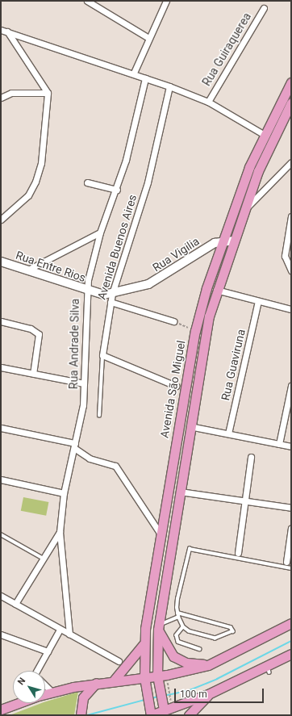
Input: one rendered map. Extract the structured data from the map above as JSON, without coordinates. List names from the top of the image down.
{
  "streets": {
    "main road": ["Avenida São Miguel"],
    "street": [
      "Rua Guiraquerea",
      "Avenida Buenos Aires",
      "Rua Vigilia",
      "Rua Entre Rios",
      "Rua Andrade Silva",
      "Rua Guaviruna"
    ]
  },
  "crossings": [
    ["Avenida Buenos Aires", "Rua Vigilia"],
    ["Rua Vigilia", "Rua Entre Rios"],
    ["Rua Vigilia", "Rua Andrade Silva"],
    ["Rua Vigilia", "Avenida São Miguel"],
    ["Rua Entre Rios", "Rua Andrade Silva"]
  ],
  "scale_bar": "100 m",
  "north": "top left"
}
